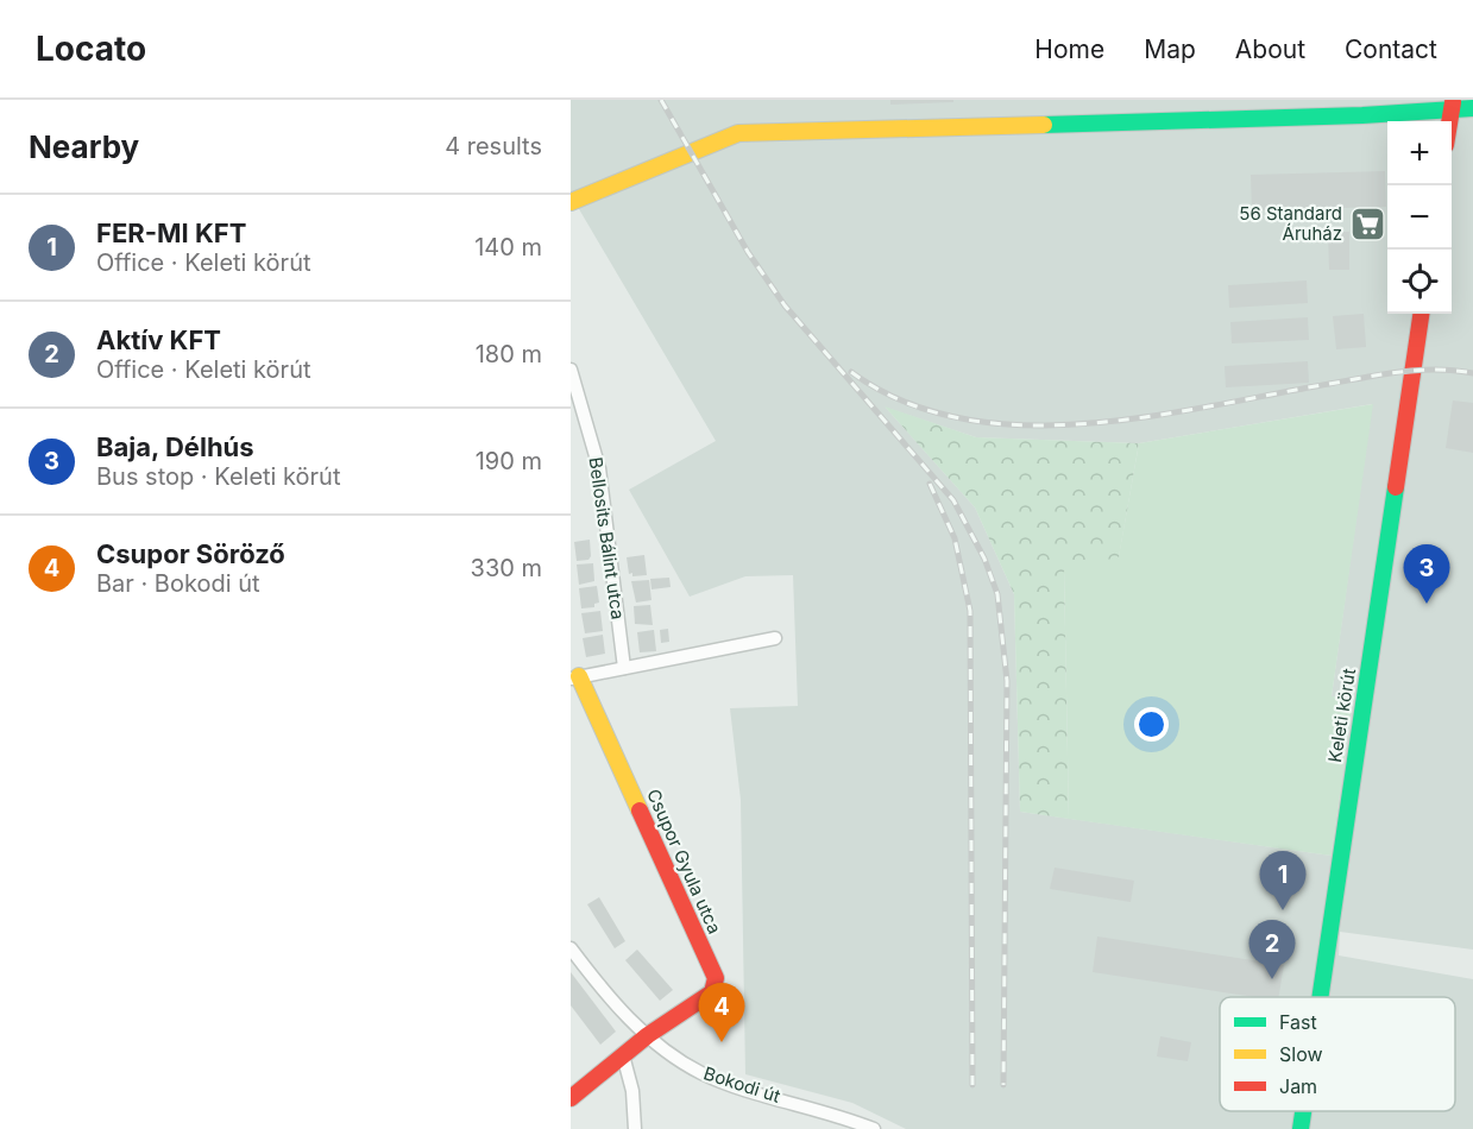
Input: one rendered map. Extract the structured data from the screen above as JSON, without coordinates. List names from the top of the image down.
{
  "streets": {
    "street": [
      "Bellosits Bálint utca",
      "Keleti körút",
      "Csupor Gyula utca",
      "Bokodi út"
    ]
  },
  "crossings": [
    ["Csupor Gyula utca", "Bokodi út"]
  ],
  "places": {
    "supermarket": ["56 Standard Áruház"]
  },
  "legend": ["Fast", "Slow", "Jam"],
  "page": {
    "header": "Locato",
    "nav": [
      "Home",
      "Map",
      "About",
      "Contact"
    ],
    "heading": ["Nearby", "4 results"],
    "map_buttons": ["+", "−"],
    "list": [
      {
        "mark": "1",
        "name": "FER-MI KFT",
        "note": "Office · Keleti körút",
        "value": "140 m"
      },
      {
        "mark": "2",
        "name": "Aktív KFT",
        "note": "Office · Keleti körút",
        "value": "180 m"
      },
      {
        "mark": "3",
        "name": "Baja, Délhús",
        "note": "Bus stop · Keleti körút",
        "value": "190 m"
      },
      {
        "mark": "4",
        "name": "Csupor Söröző",
        "note": "Bar · Bokodi út",
        "value": "330 m"
      }
    ],
    "pins": [
      "3",
      "1",
      "2",
      "4"
    ]
  }
}
